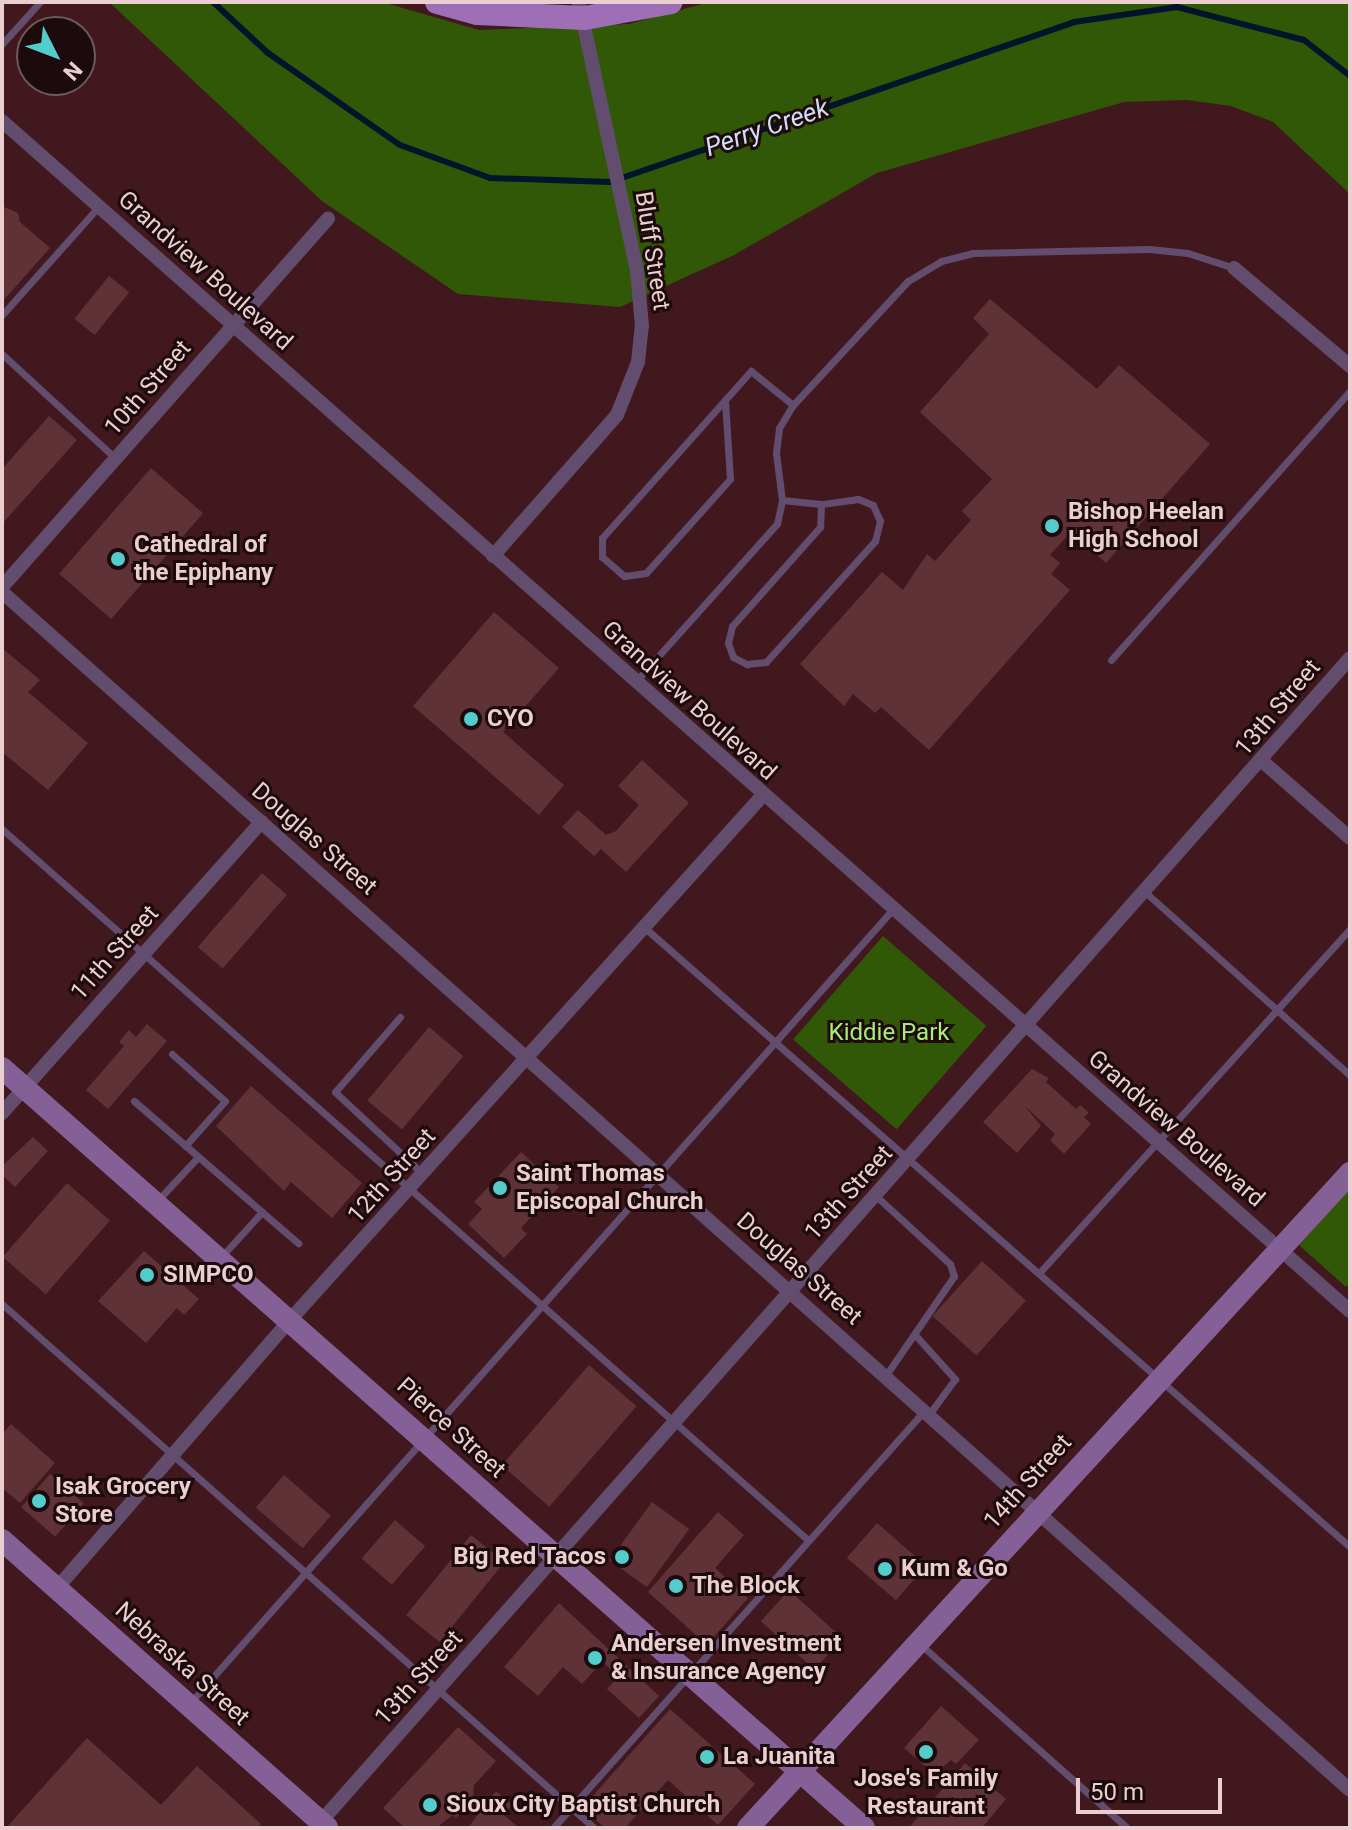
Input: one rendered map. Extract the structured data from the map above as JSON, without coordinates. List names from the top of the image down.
{
  "streets": {
    "main road": ["Pierce Street", "14th Street", "Nebraska Street"],
    "street": [
      "Bluff Street",
      "Grandview Boulevard",
      "10th Street",
      "13th Street",
      "Douglas Street",
      "11th Street",
      "12th Street"
    ]
  },
  "crossings": [
    ["Bluff Street", "Grandview Boulevard"],
    ["Grandview Boulevard", "10th Street"],
    ["Grandview Boulevard", "13th Street"],
    ["Grandview Boulevard", "12th Street"],
    ["Grandview Boulevard", "14th Street"],
    ["10th Street", "Douglas Street"],
    ["13th Street", "Douglas Street"],
    ["13th Street", "Pierce Street"],
    ["13th Street", "Nebraska Street"],
    ["Douglas Street", "11th Street"],
    ["Douglas Street", "12th Street"],
    ["Douglas Street", "14th Street"],
    ["11th Street", "Pierce Street"],
    ["12th Street", "Pierce Street"],
    ["12th Street", "Nebraska Street"],
    ["Pierce Street", "14th Street"]
  ],
  "water": ["Perry Creek"],
  "parks": ["Kiddie Park"],
  "places": [
    "Bishop Heelan High School",
    "Cathedral of the Epiphany",
    "CYO",
    "Saint Thomas Episcopal Church",
    "SIMPCO",
    "Isak Grocery Store",
    "Big Red Tacos",
    "Kum & Go",
    "The Block",
    "Andersen Investment & Insurance Agency",
    "Jose's Family Restaurant",
    "La Juanita",
    "Sioux City Baptist Church"
  ],
  "scale_bar": "50 m",
  "north": "bottom right"
}
